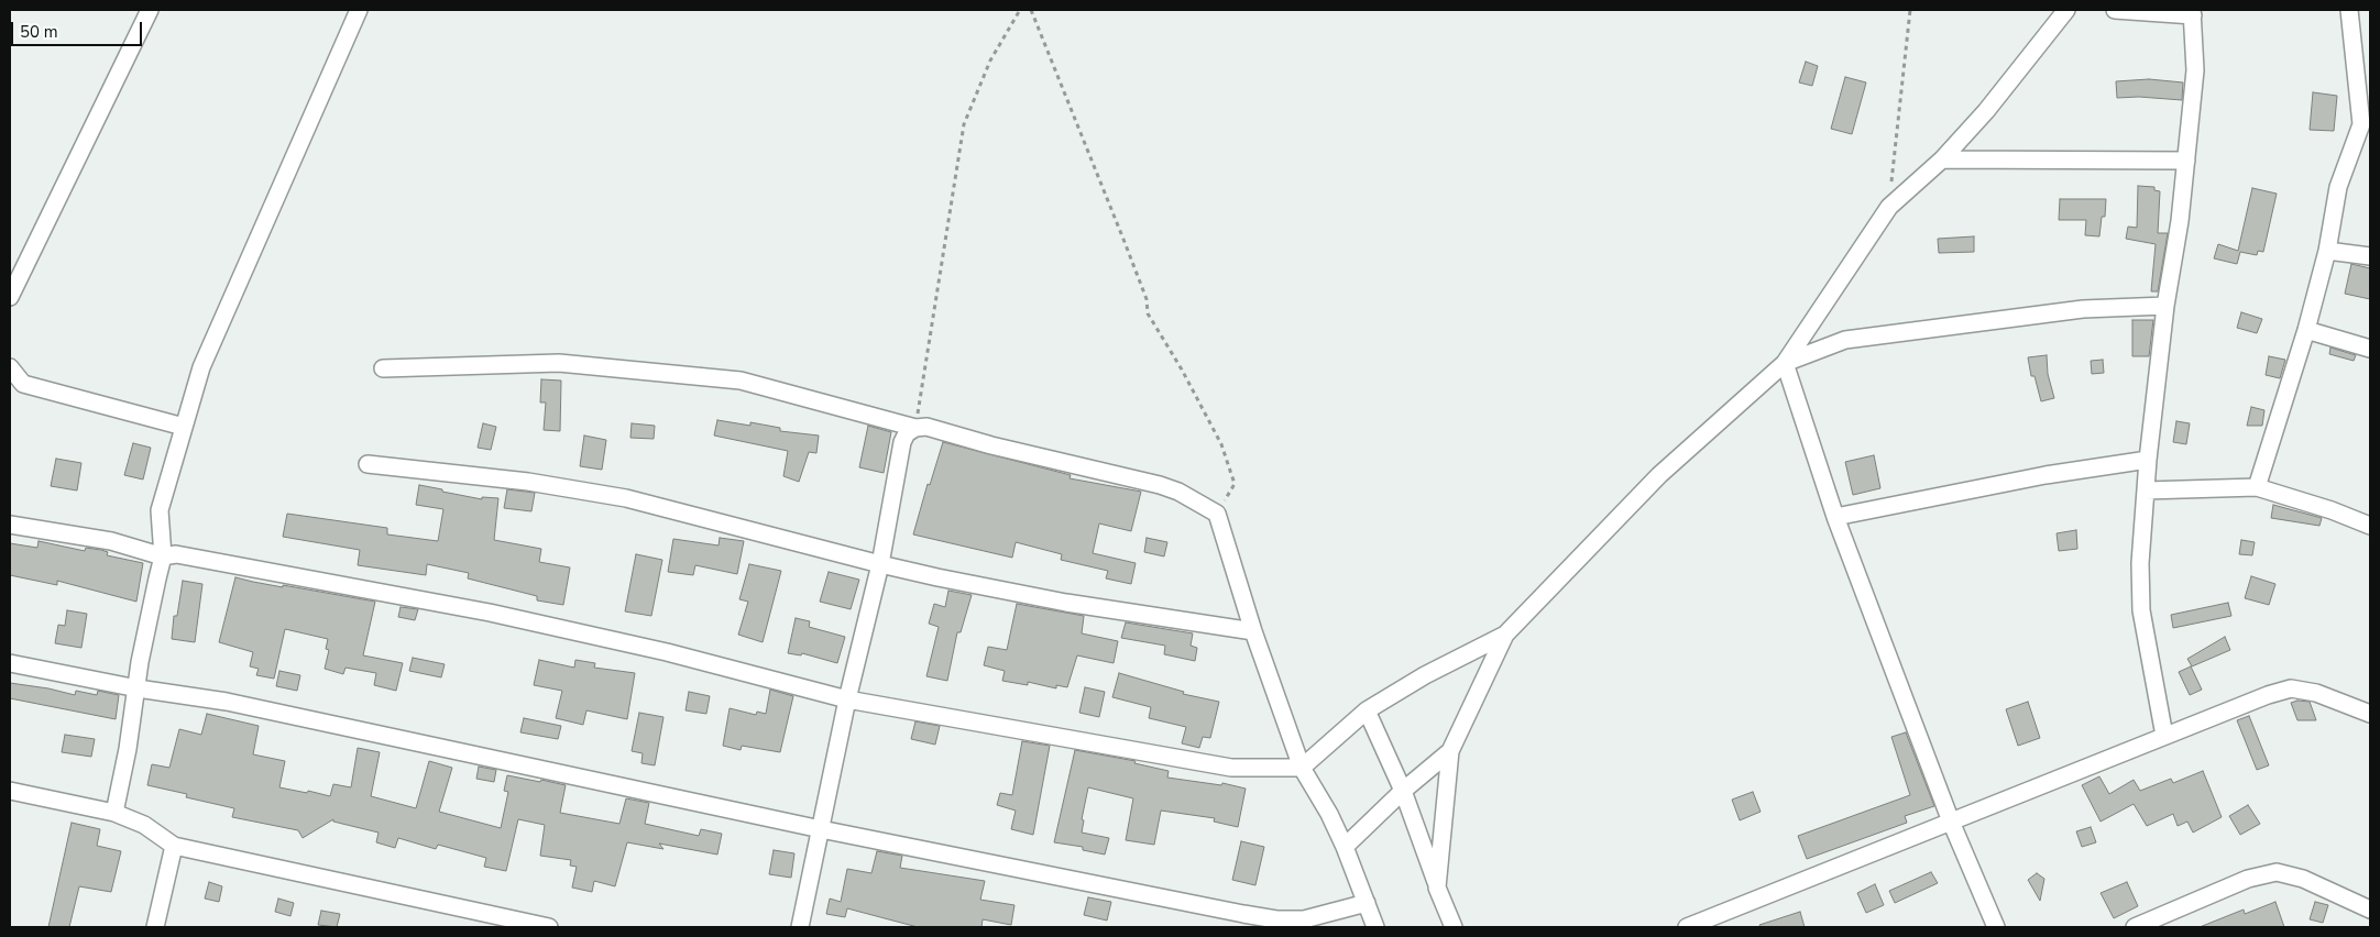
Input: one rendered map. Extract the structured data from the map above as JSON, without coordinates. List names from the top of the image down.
{
  "scale_bar": "50 m"
}
